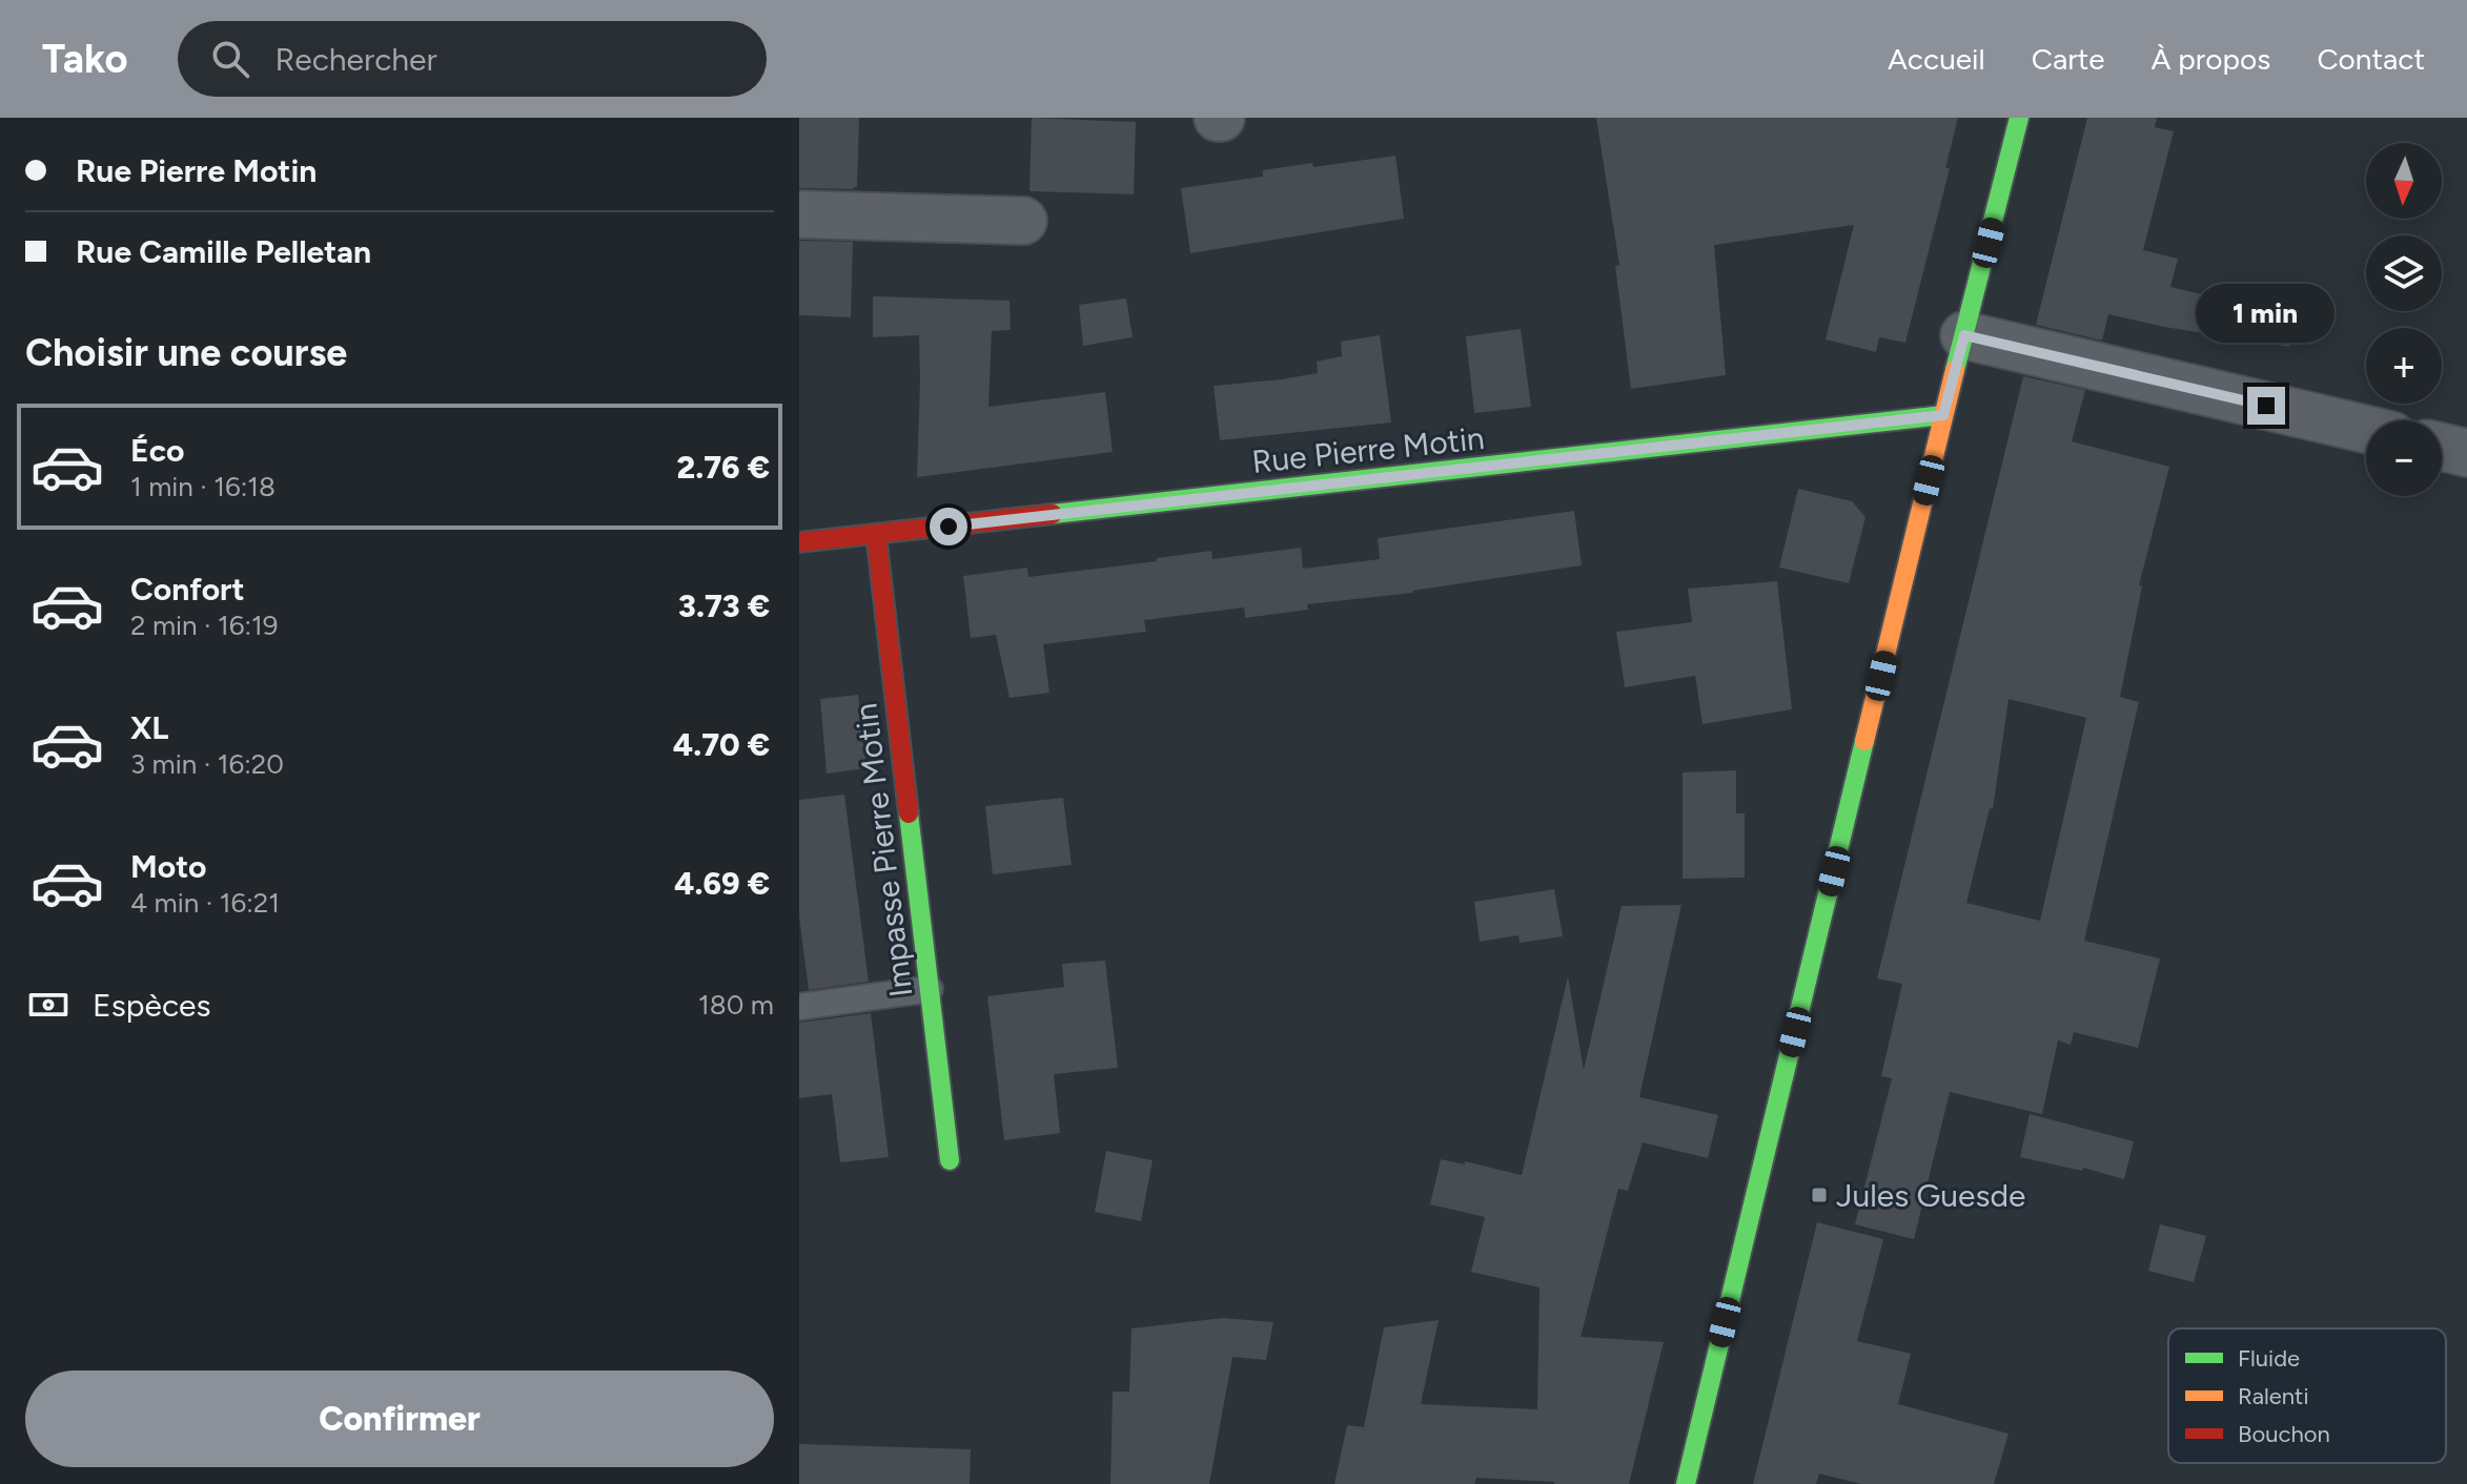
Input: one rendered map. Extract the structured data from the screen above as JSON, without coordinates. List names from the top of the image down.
{
  "streets": {
    "street": ["Rue Pierre Motin", "Impasse Pierre Motin"]
  },
  "crossings": [
    ["Rue Pierre Motin", "Impasse Pierre Motin"]
  ],
  "places": {
    "transit": ["Jules Guesde"]
  },
  "legend": ["Fluide", "Ralenti", "Bouchon"],
  "north": "bottom",
  "page": {
    "header": "Tako",
    "search": "Rechercher",
    "nav": [
      "Accueil",
      "Carte",
      "À propos",
      "Contact"
    ],
    "banner": ["Rue Pierre Motin", "Rue Camille Pelletan"],
    "map_buttons": ["+", "−"],
    "bubble": "1 min",
    "heading": "Choisir une course",
    "list": [
      {
        "name": "Éco",
        "note": "1 min · 16:18",
        "value": "2.76 €"
      },
      {
        "name": "Confort",
        "note": "2 min · 16:19",
        "value": "3.73 €"
      },
      {
        "name": "XL",
        "note": "3 min · 16:20",
        "value": "4.70 €"
      },
      {
        "name": "Moto",
        "note": "4 min · 16:21",
        "value": "4.69 €"
      }
    ],
    "pay": ["Espèces", "180 m"],
    "buttons": "Confirmer"
  }
}
